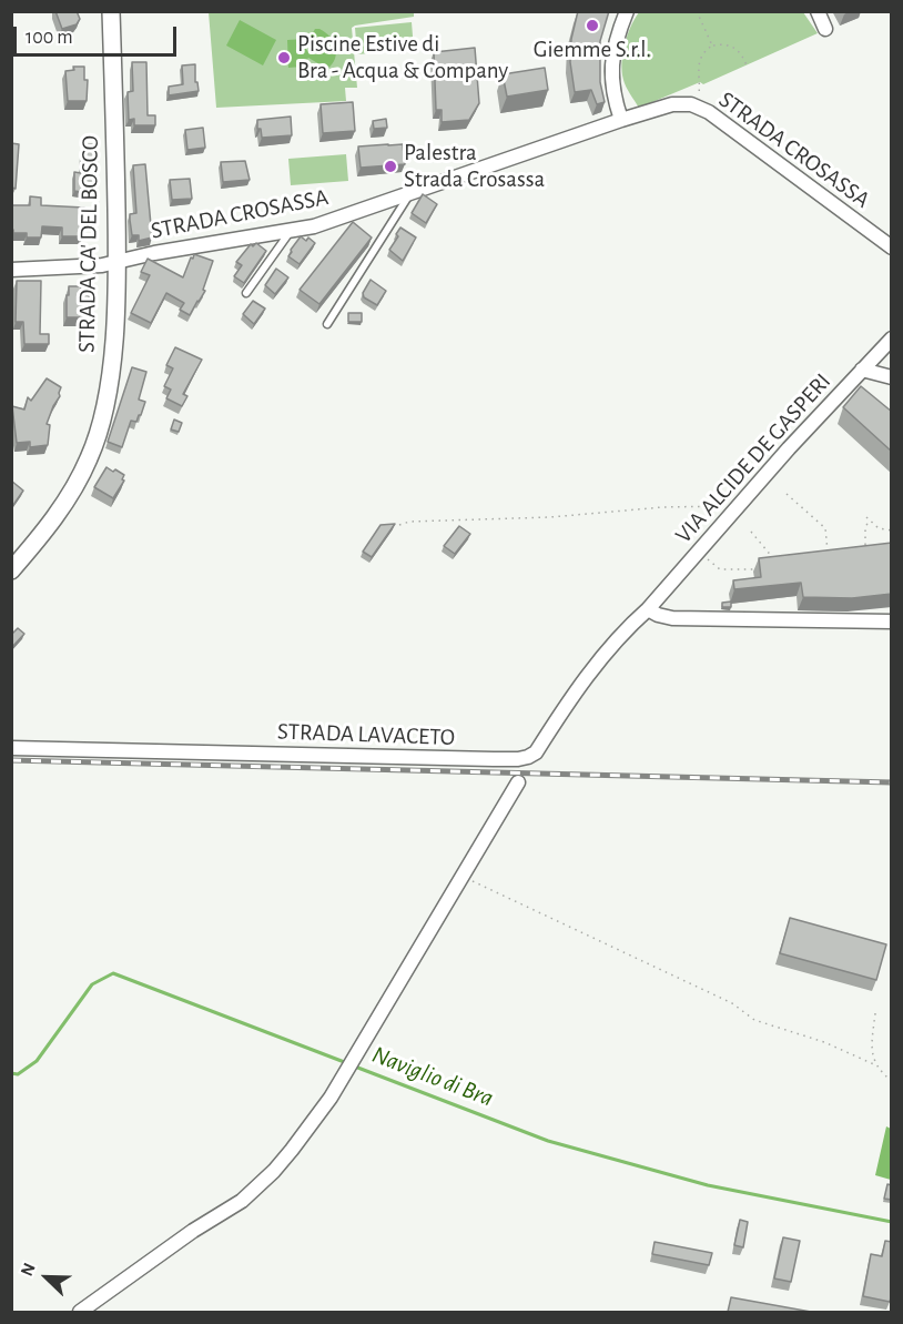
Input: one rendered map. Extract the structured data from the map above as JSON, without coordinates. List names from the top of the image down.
{
  "streets": {
    "street": [
      "STRADA CROSASSA",
      "STRADA CA' DEL BOSCO",
      "VIA ALCIDE DE GASPERI",
      "STRADA LAVACETO"
    ]
  },
  "crossings": [
    ["STRADA CROSASSA", "STRADA CA' DEL BOSCO"],
    ["VIA ALCIDE DE GASPERI", "STRADA LAVACETO"]
  ],
  "water": ["Naviglio di Bra"],
  "places": ["Giemme S.r.l.", "Piscine Estive di Bra - Acqua & Company", "Palestra Strada Crosassa"],
  "scale_bar": "100 m",
  "north": "top left"
}
